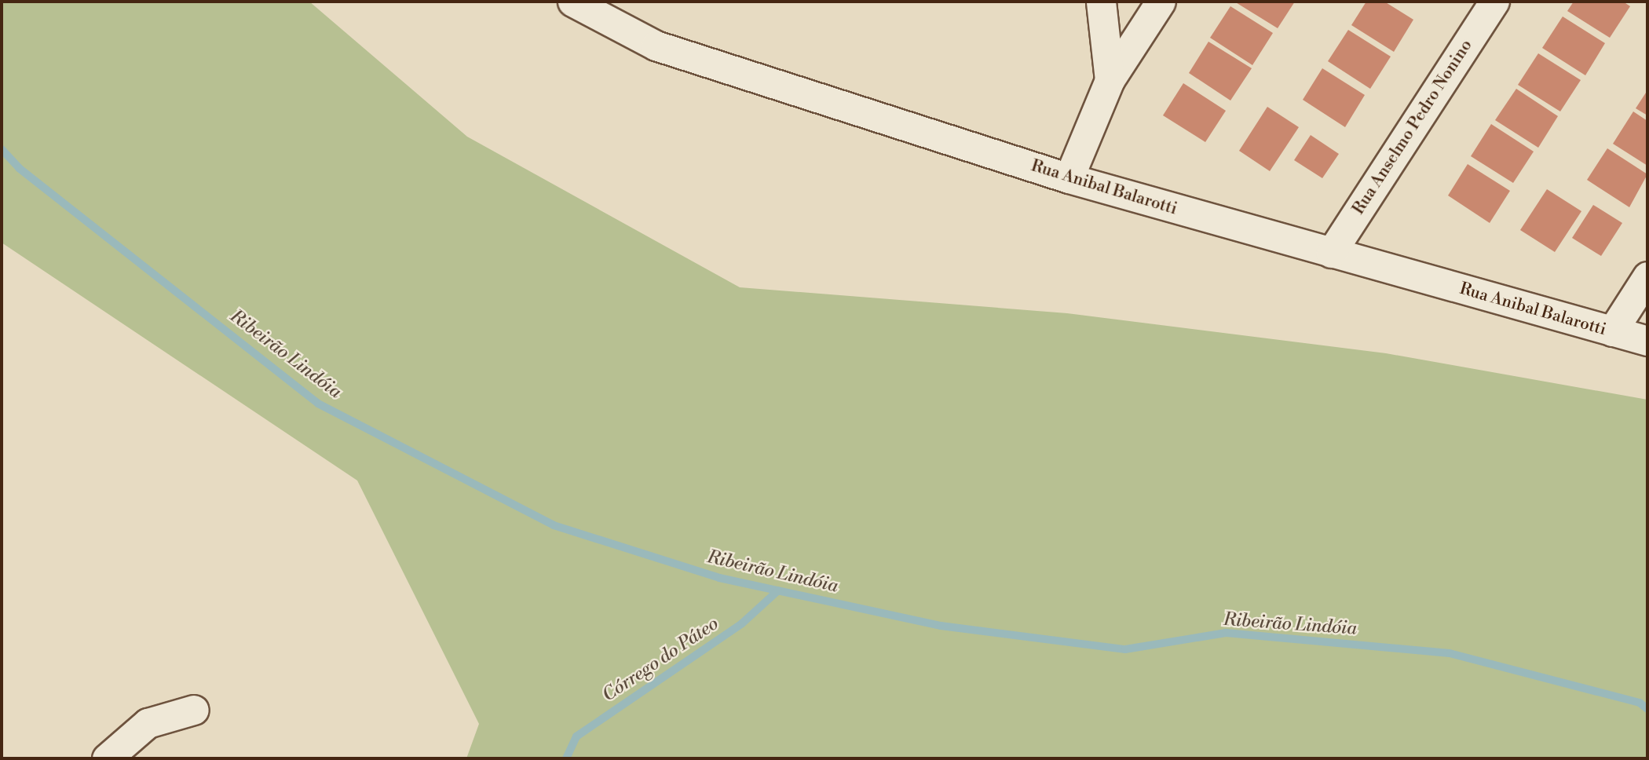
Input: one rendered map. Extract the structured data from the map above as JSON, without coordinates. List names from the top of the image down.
{
  "streets": {
    "street": ["Rua Anselmo Pedro Nonino", "Rua Anibal Balarotti"]
  },
  "crossings": [
    ["Rua Anselmo Pedro Nonino", "Rua Anibal Balarotti"]
  ],
  "water": ["Ribeirão Lindóia", "Córrego do Páteo"]
}
